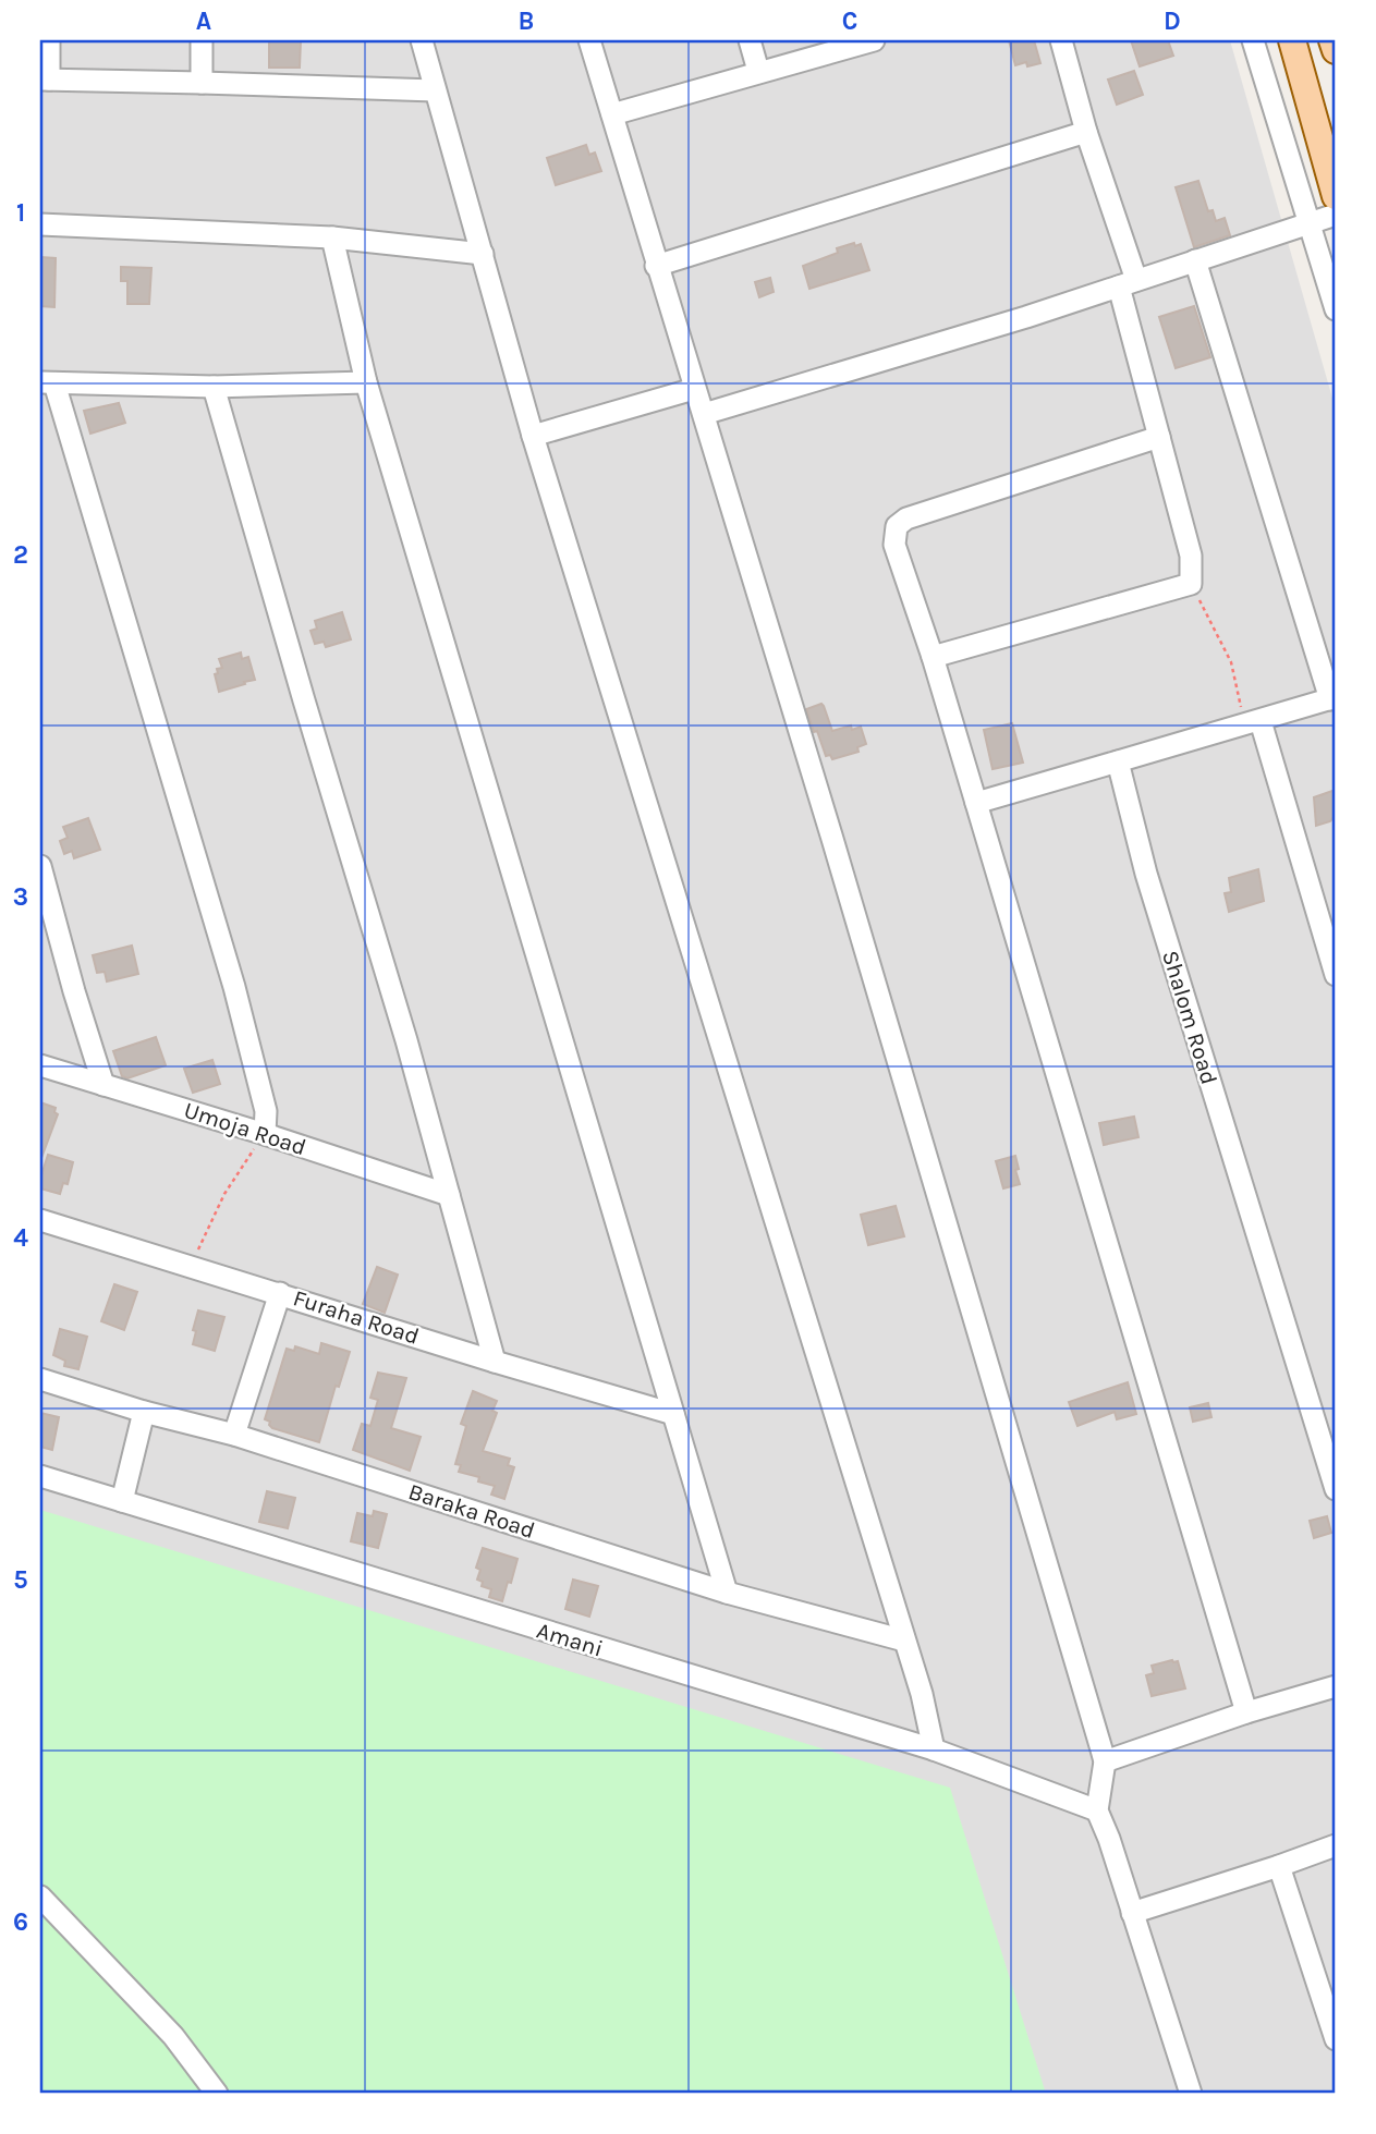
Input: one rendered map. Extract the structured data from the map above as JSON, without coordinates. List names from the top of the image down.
{
  "streets": {
    "street": [
      "Shalom Road",
      "Umoja Road",
      "Furaha Road",
      "Baraka Road",
      "Amani"
    ]
  },
  "grid": {
    "columns": [
      "A",
      "B",
      "C",
      "D"
    ],
    "rows": [
      "1",
      "2",
      "3",
      "4",
      "5",
      "6"
    ]
  }
}
